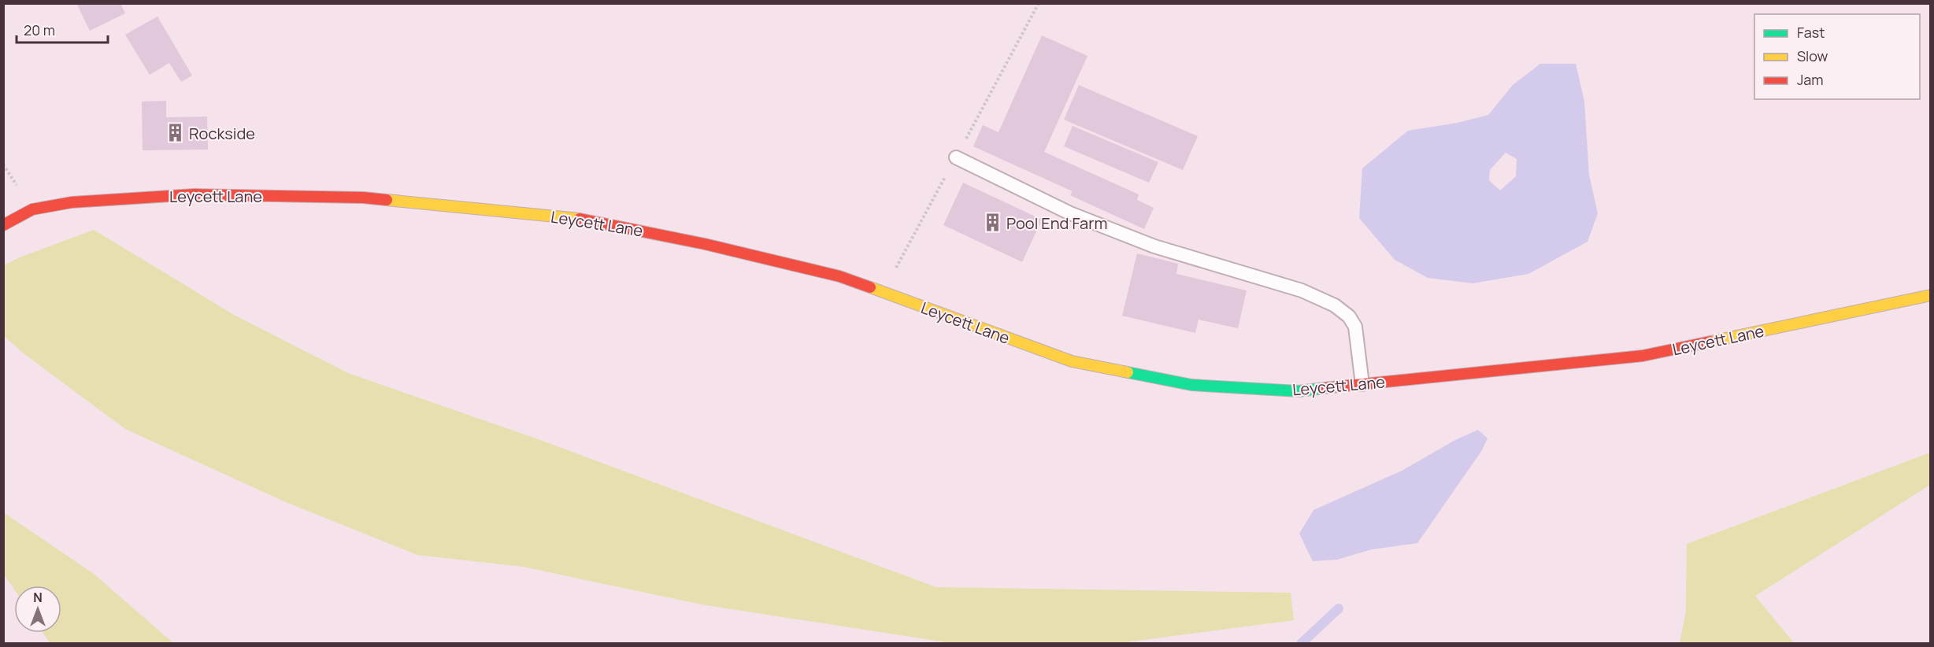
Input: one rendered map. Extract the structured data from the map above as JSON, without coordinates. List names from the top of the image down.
{
  "streets": {
    "street": ["Leycett Lane"]
  },
  "places": {
    "building": ["Rockside", "Pool End Farm"]
  },
  "legend": ["Fast", "Slow", "Jam"],
  "scale_bar": "20 m",
  "north": "top"
}
